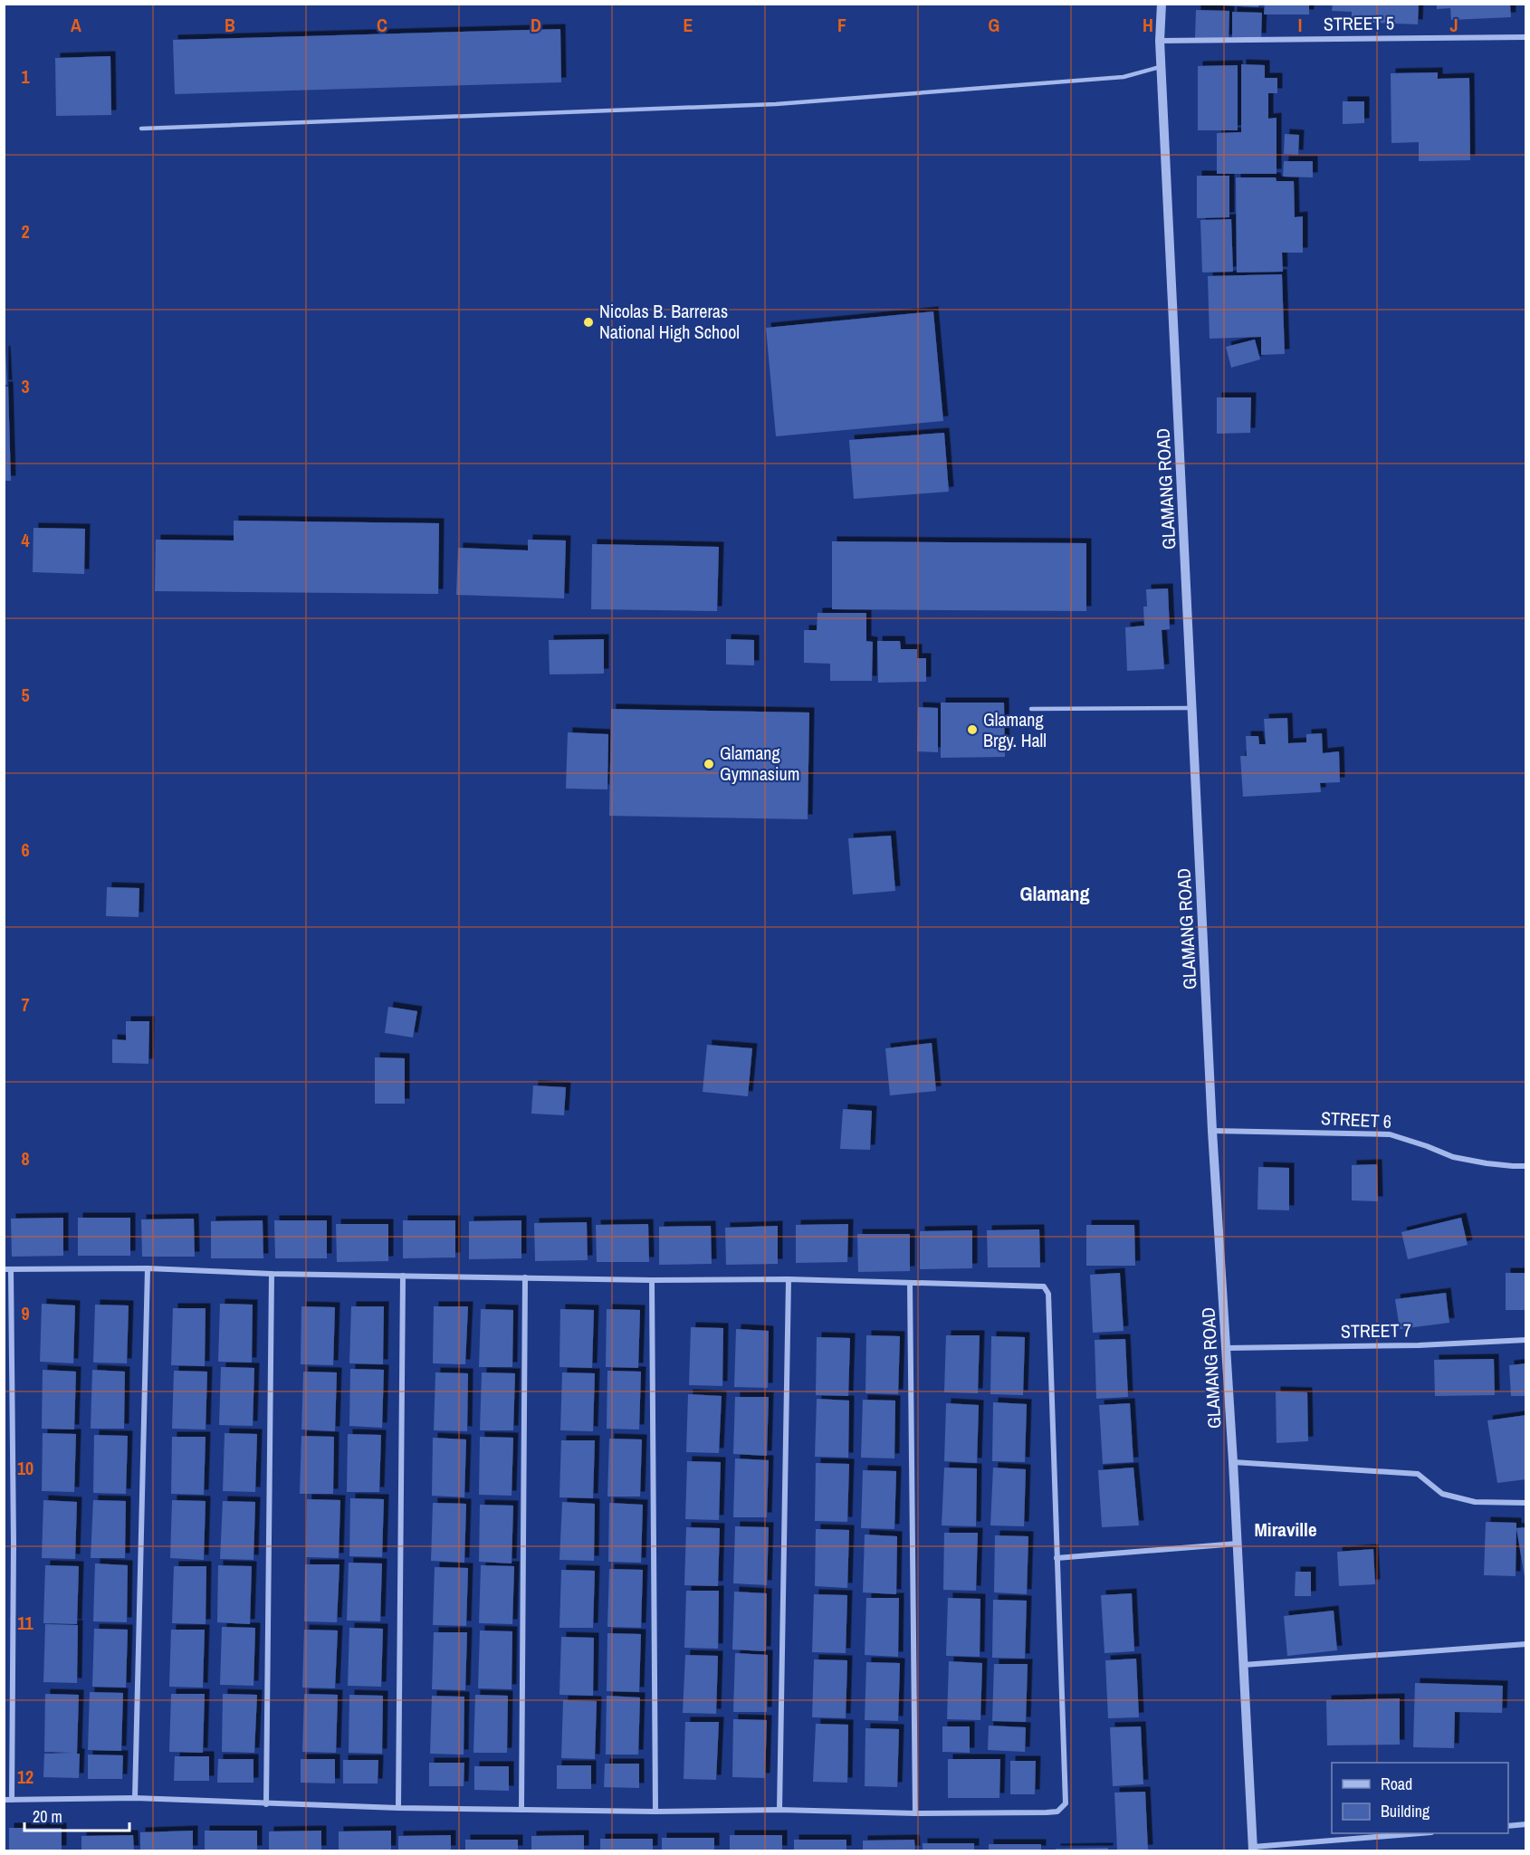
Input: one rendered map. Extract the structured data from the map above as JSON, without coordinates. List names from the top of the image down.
{
  "streets": {
    "street": [
      "STREET 5",
      "GLAMANG ROAD",
      "STREET 6",
      "STREET 7"
    ]
  },
  "crossings": [
    ["STREET 5", "GLAMANG ROAD"],
    ["GLAMANG ROAD", "STREET 6"],
    ["GLAMANG ROAD", "STREET 7"]
  ],
  "districts": ["Glamang", "Miraville"],
  "places": ["Nicolas B. Barreras National High School", "Glamang Brgy. Hall", "Glamang Gymnasium"],
  "legend": ["Road", "Building"],
  "scale_bar": "20 m",
  "grid": {
    "columns": [
      "A",
      "B",
      "C",
      "D",
      "E",
      "F",
      "G",
      "H",
      "I",
      "J"
    ],
    "rows": [
      "1",
      "2",
      "3",
      "4",
      "5",
      "6",
      "7",
      "8",
      "9",
      "10",
      "11",
      "12"
    ]
  }
}
